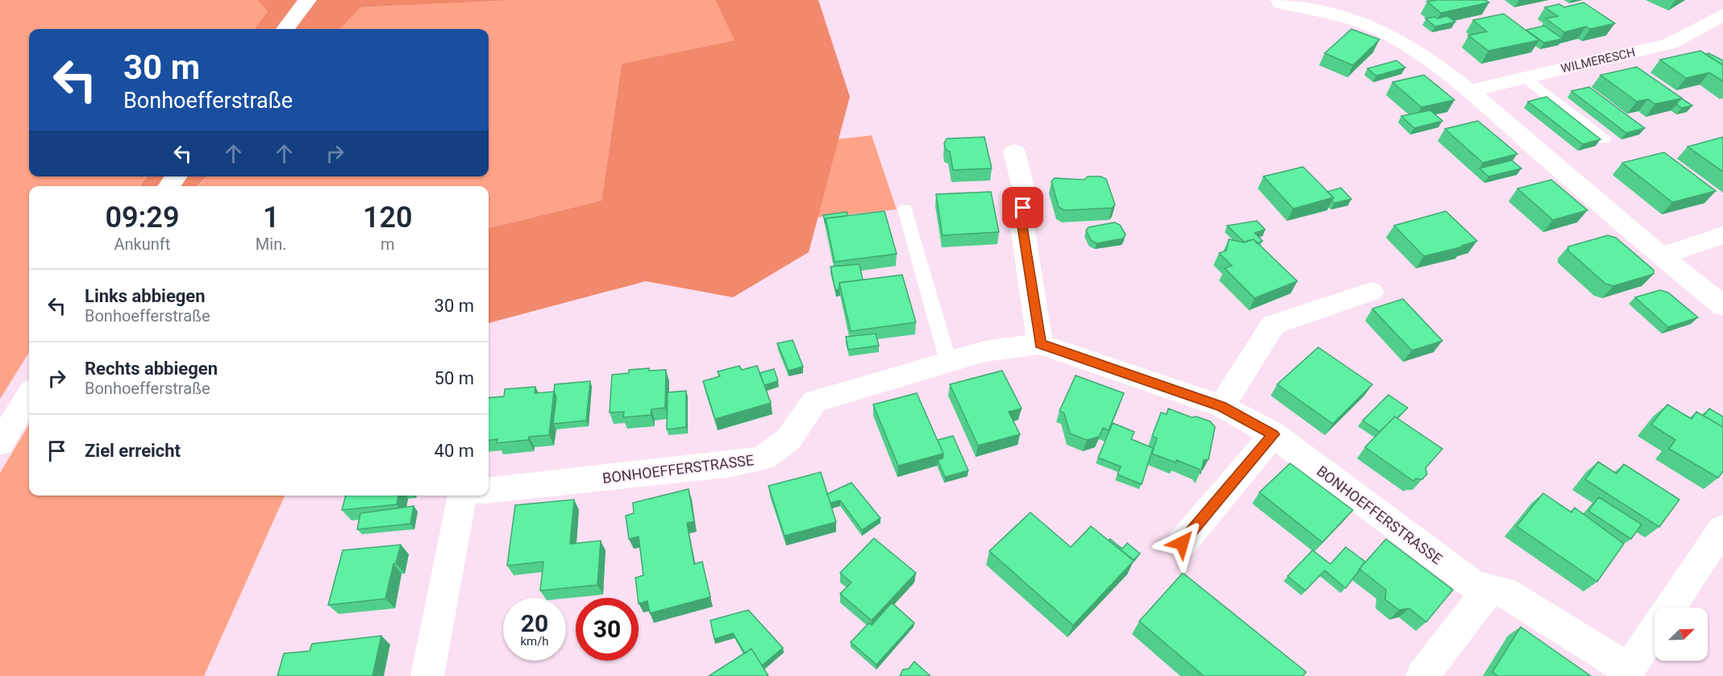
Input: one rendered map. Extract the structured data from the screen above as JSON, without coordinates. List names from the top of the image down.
{
  "streets": {
    "street": ["WILMERESCH", "BONHOEFFERSTRASSE"]
  },
  "north": "top right",
  "page": {
    "turn": ["30 m", "Bonhoefferstraße"],
    "eta": [
      "09:29",
      "Ankunft",
      "1",
      "Min.",
      "120",
      "m"
    ],
    "list": [
      {
        "name": "Links abbiegen",
        "note": "Bonhoefferstraße",
        "value": "30 m"
      },
      {
        "name": "Rechts abbiegen",
        "note": "Bonhoefferstraße",
        "value": "50 m"
      },
      {
        "name": "Ziel erreicht",
        "value": "40 m"
      }
    ],
    "speed": "20 km/h",
    "limit": "30"
  }
}
